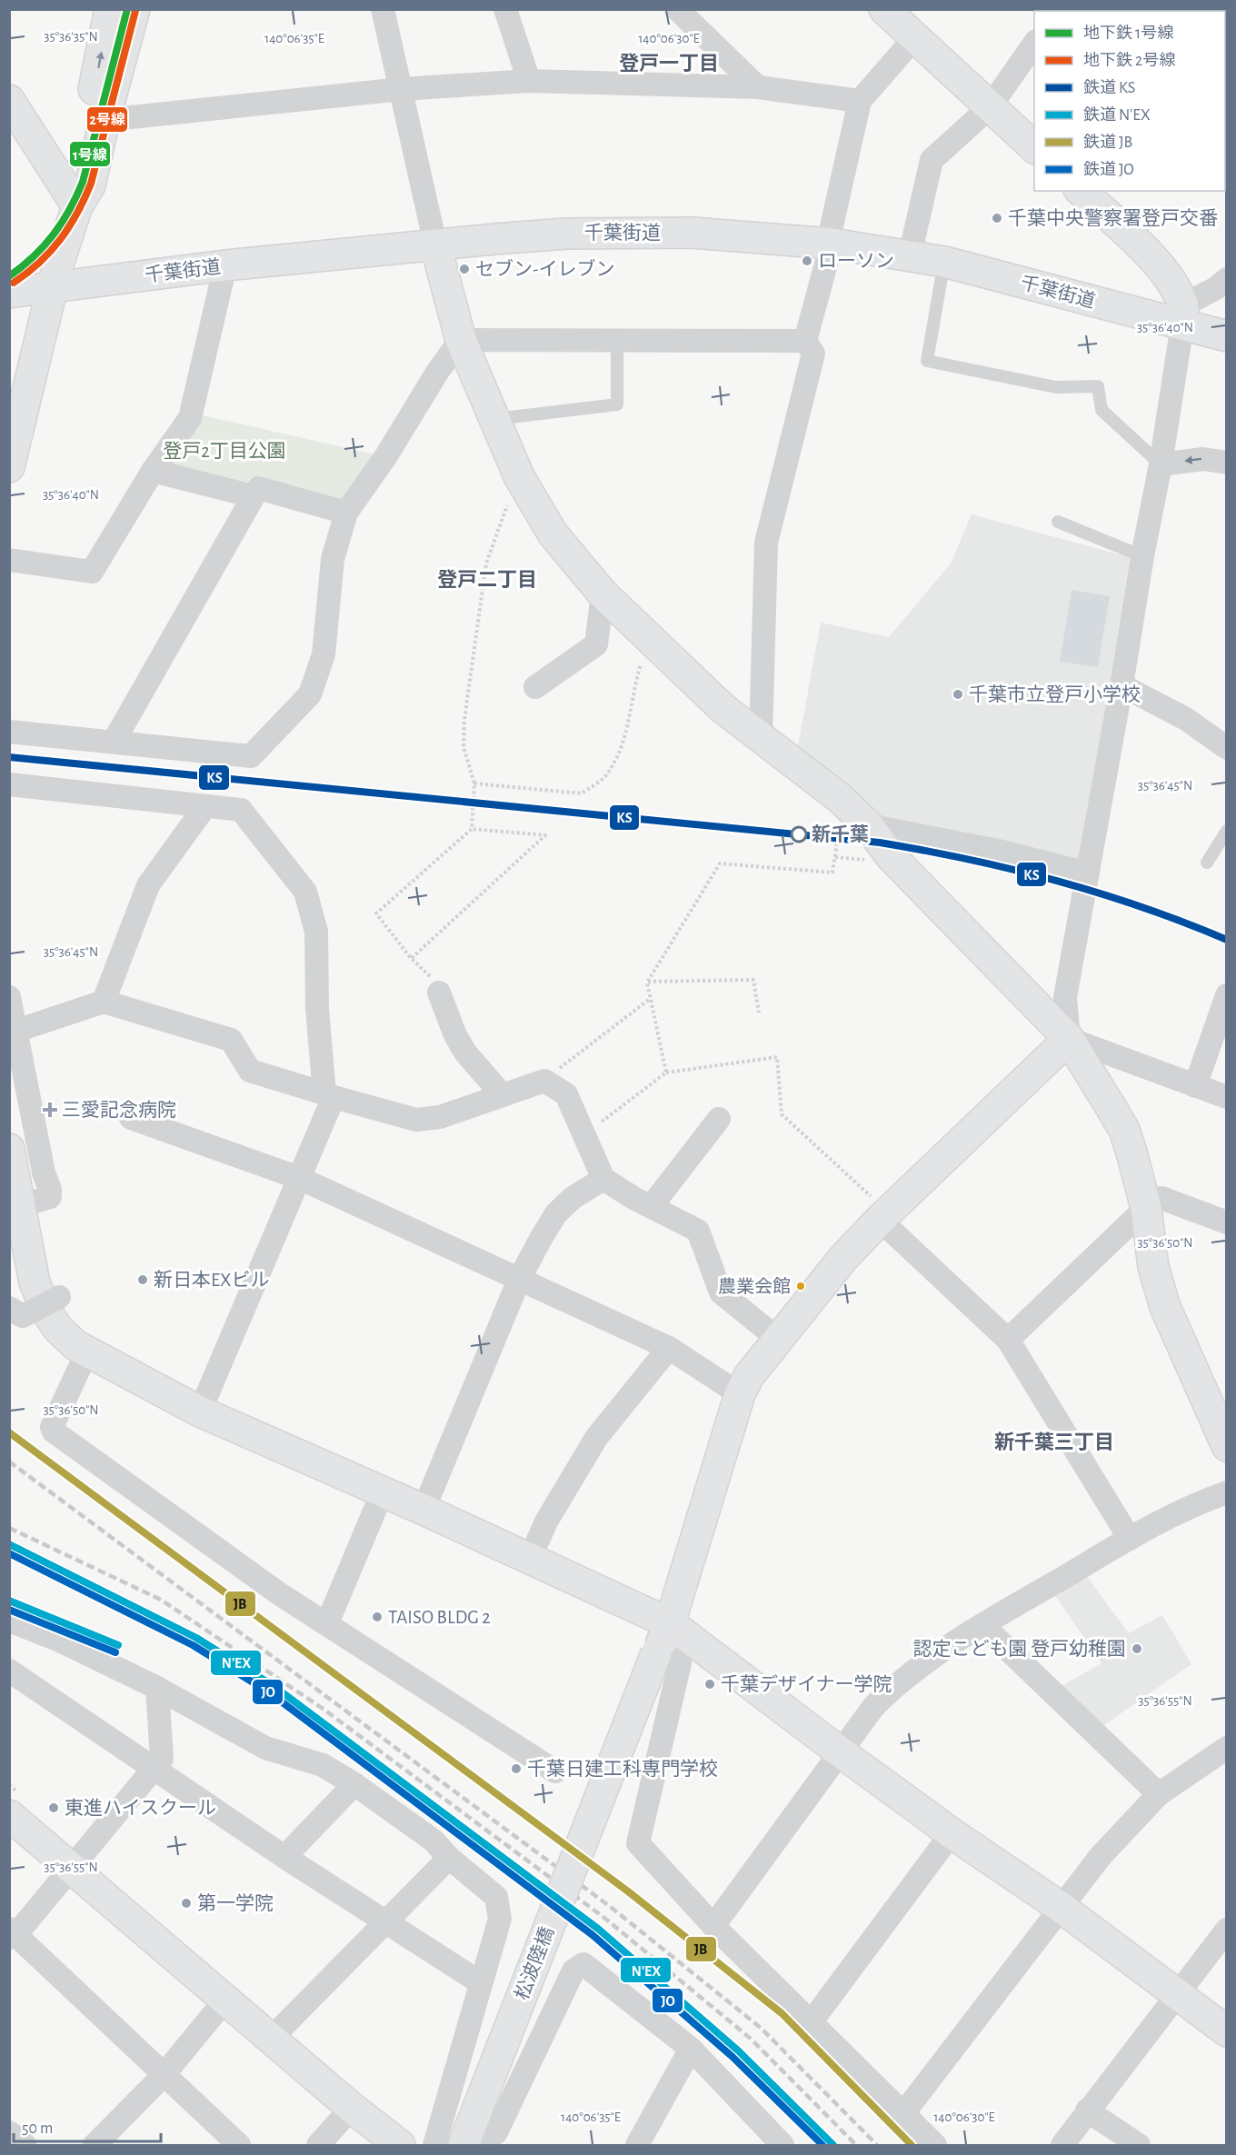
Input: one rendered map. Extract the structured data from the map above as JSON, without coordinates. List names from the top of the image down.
{
  "streets": {
    "main road": ["千葉街道", "松波陸橋"]
  },
  "districts": ["登戸一丁目", "登戸二丁目", "新千葉三丁目"],
  "parks": ["登戸2丁目公園"],
  "places": {
    "other": [
      "千葉中央警察署登戸交番",
      "ローソン",
      "セブン-イレブン",
      "千葉市立登戸小学校",
      "新千葉",
      "新日本EXビル",
      "農業会館",
      "TAISO BLDG 2",
      "認定こども園 登戸幼稚園",
      "千葉デザイナー学院",
      "千葉日建工科専門学校",
      "東進ハイスクール",
      "第一学院"
    ],
    "health": ["三愛記念病院"]
  },
  "lines": [
    "metro line 1号線",
    "metro line 2号線",
    "rail line KS",
    "rail line JB",
    "rail line N'EX",
    "rail line JO"
  ],
  "legend": [
    "地下鉄 1号線",
    "地下鉄 2号線",
    "鉄道 KS",
    "鉄道 N'EX",
    "鉄道 JB",
    "鉄道 JO"
  ],
  "scale_bar": "50 m",
  "coordinates": [
    "35°36'35\"N",
    "140°06'35\"E",
    "140°06'30\"E",
    "35°36'40\"N",
    "35°36'45\"N",
    "35°36'50\"N",
    "35°36'55\"N"
  ]
}
